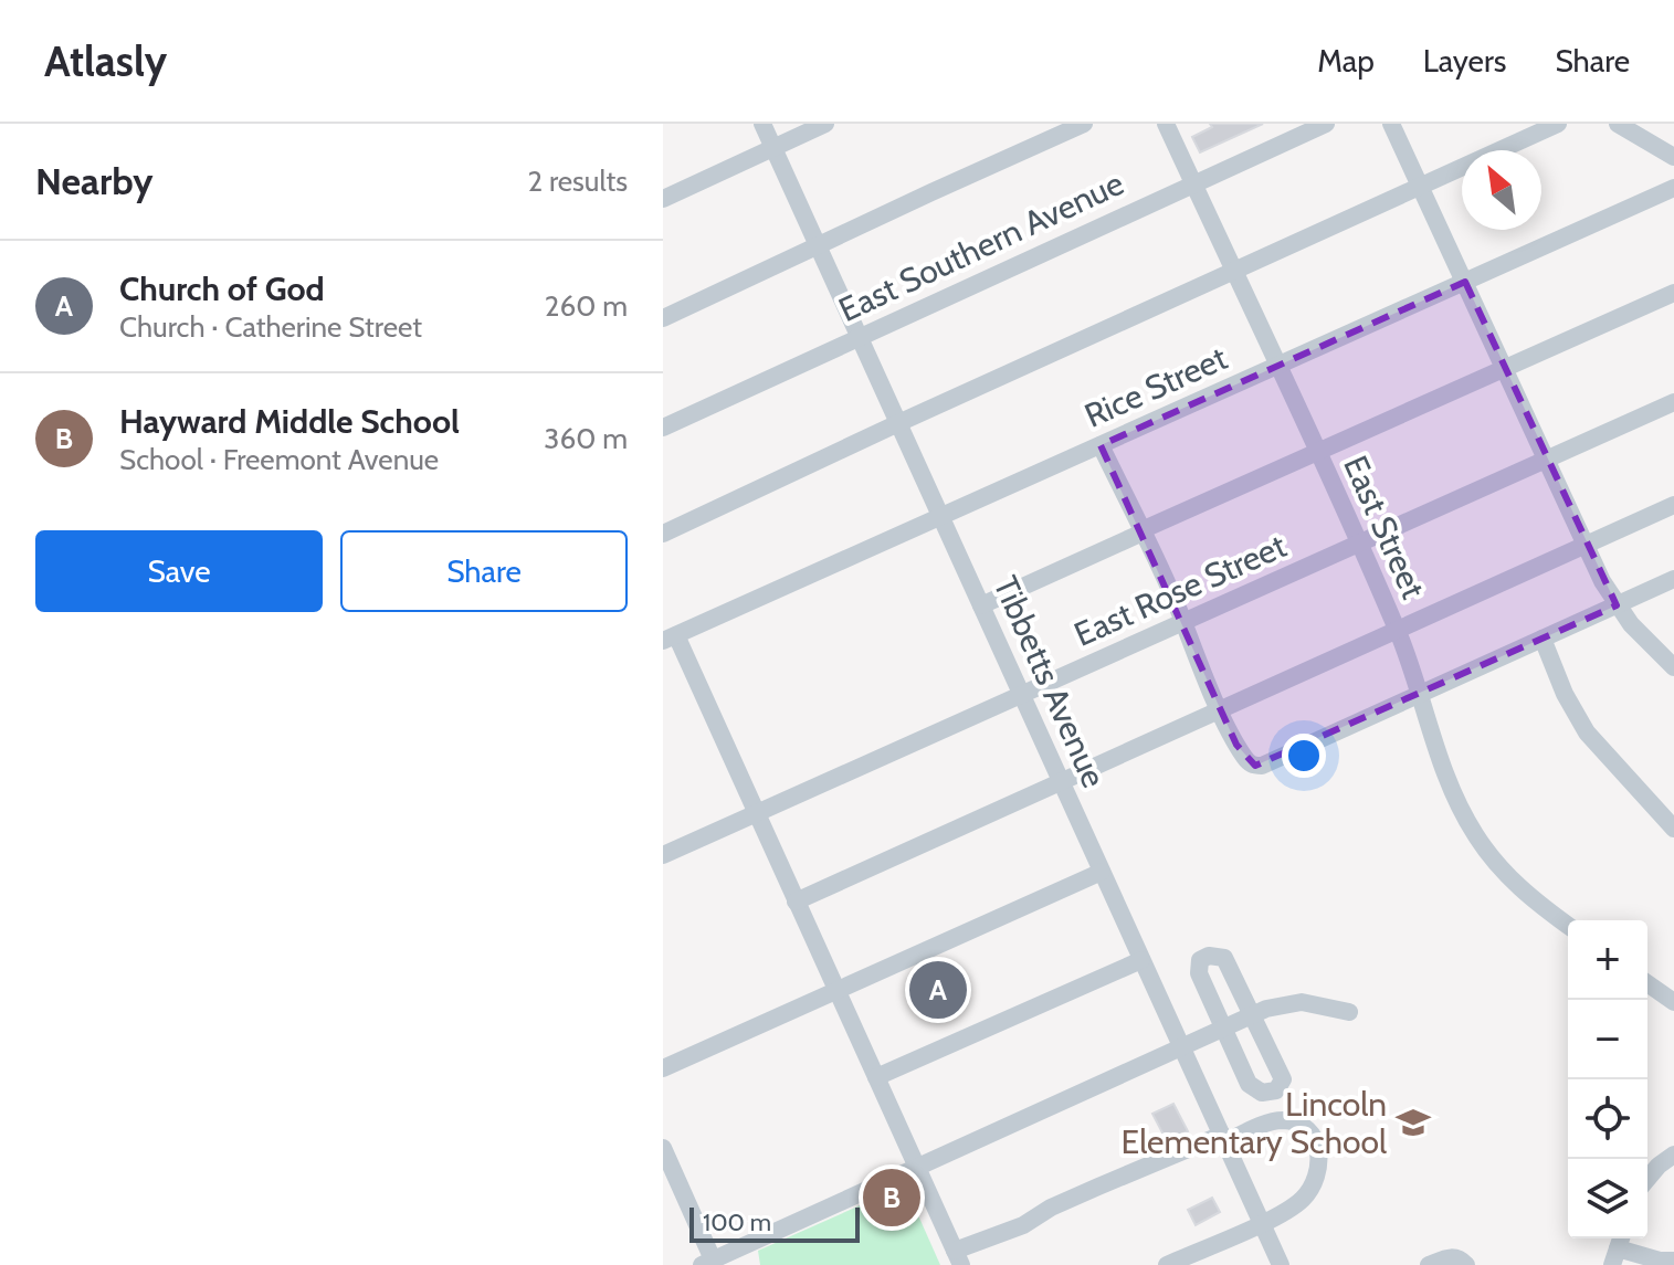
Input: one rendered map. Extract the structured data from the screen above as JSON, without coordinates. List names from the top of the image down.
{
  "streets": {
    "street": [
      "East Southern Avenue",
      "Rice Street",
      "East Street",
      "East Rose Street",
      "Tibbetts Avenue"
    ]
  },
  "crossings": [
    ["East Southern Avenue", "East Street"],
    ["East Southern Avenue", "Tibbetts Avenue"],
    ["Rice Street", "East Street"],
    ["Rice Street", "Tibbetts Avenue"],
    ["East Street", "East Rose Street"],
    ["East Rose Street", "Tibbetts Avenue"]
  ],
  "places": {
    "school or university": ["Lincoln Elementary School"]
  },
  "scale_bar": "100 m",
  "north": "top left",
  "page": {
    "header": "Atlasly",
    "nav": ["Map", "Layers", "Share"],
    "heading": ["Nearby", "2 results"],
    "list": [
      {
        "mark": "A",
        "name": "Church of God",
        "note": "Church · Catherine Street",
        "value": "260 m"
      },
      {
        "mark": "B",
        "name": "Hayward Middle School",
        "note": "School · Freemont Avenue",
        "value": "360 m"
      }
    ],
    "buttons": ["Save", "Share"],
    "map_buttons": ["+", "−"],
    "pins": ["A", "B"],
    "scale": "100 m"
  }
}
